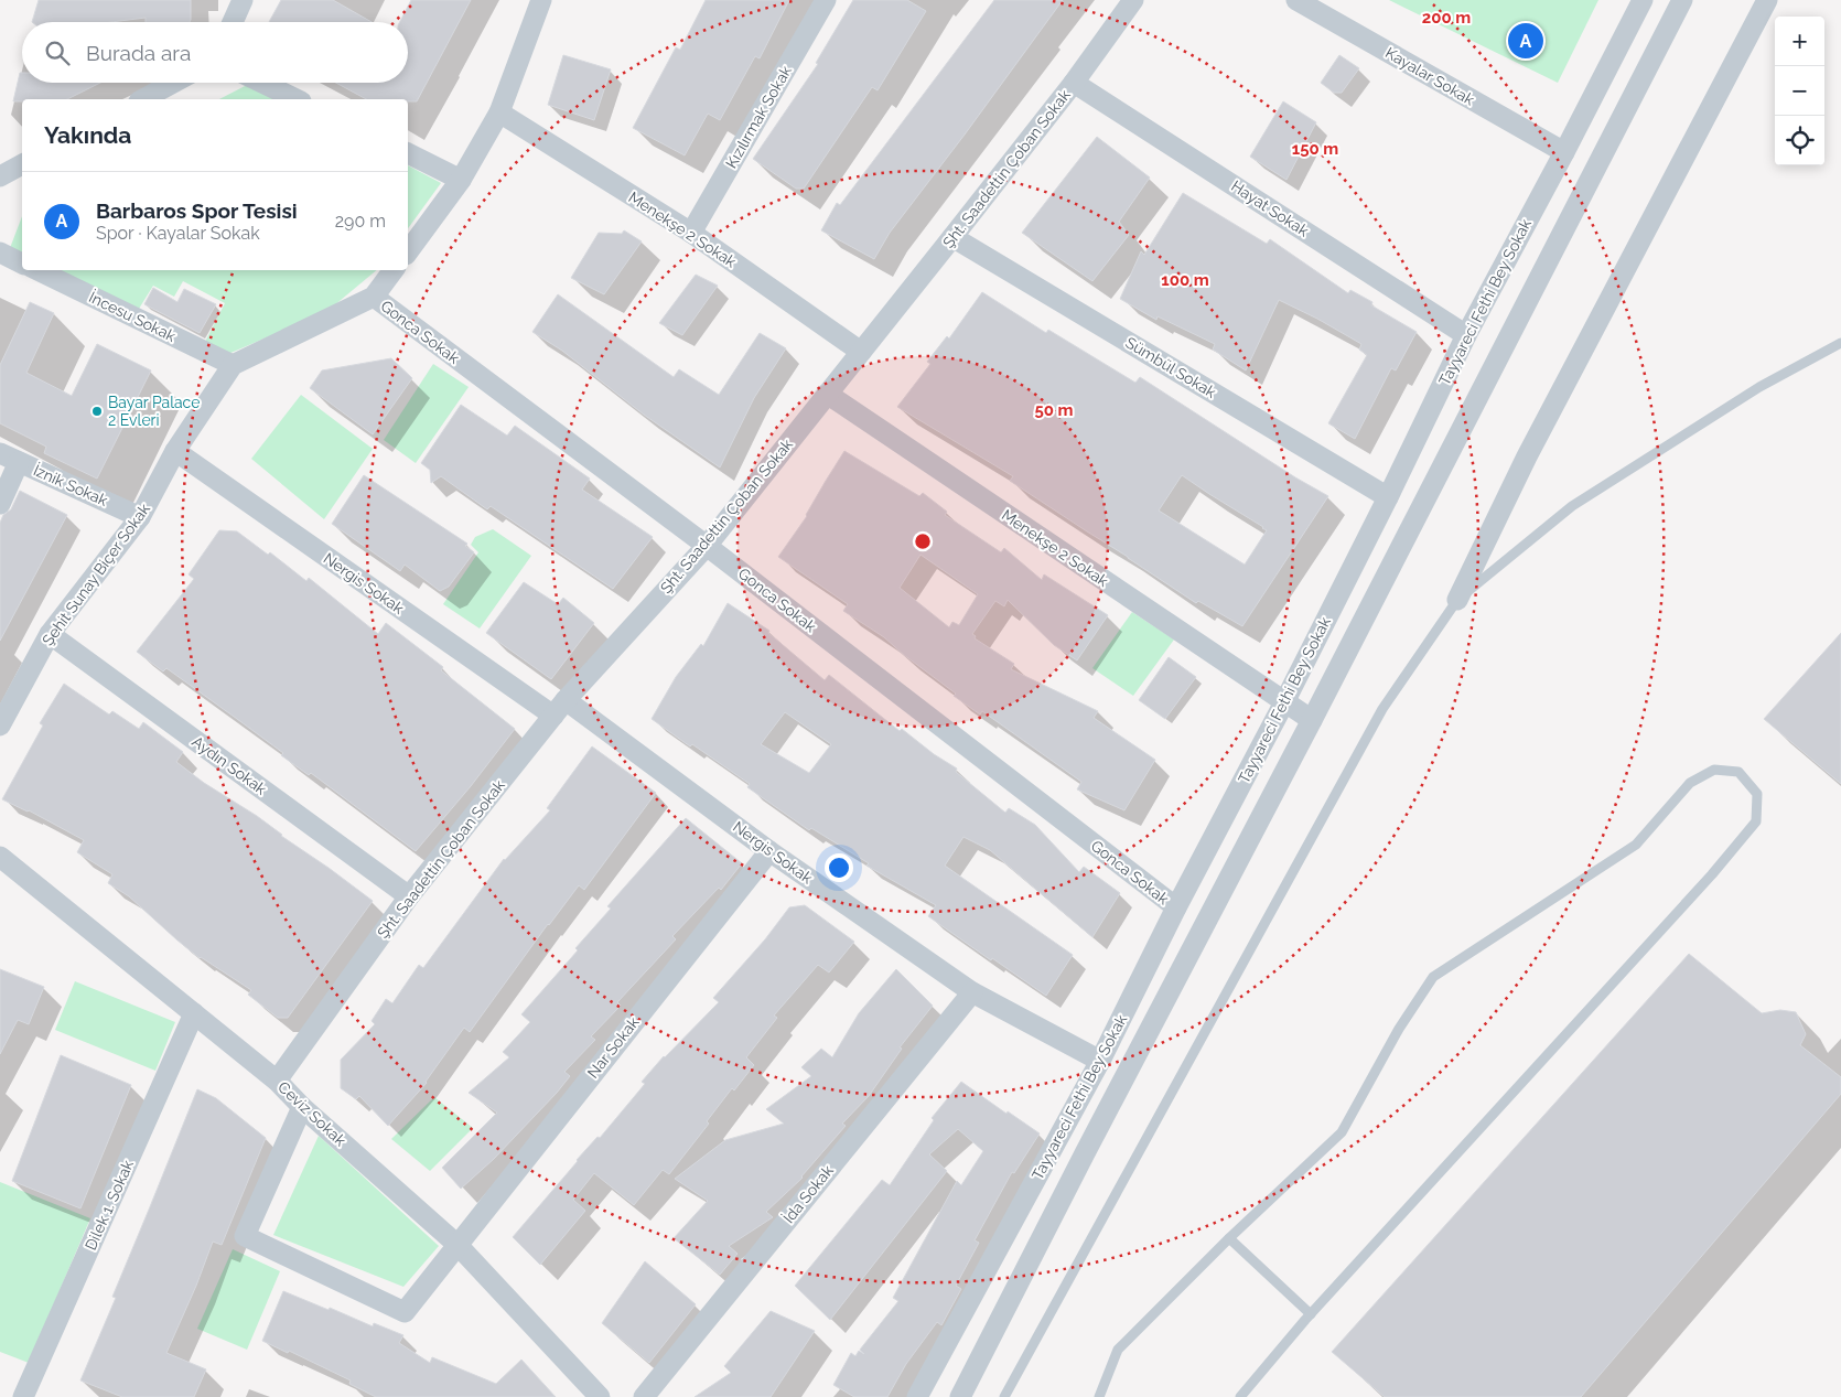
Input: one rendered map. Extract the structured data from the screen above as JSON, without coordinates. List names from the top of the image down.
{
  "streets": {
    "street": [
      "Kayalar Sokak",
      "Kızılırmak Sokak",
      "Şht. Saadettin Çoban Sokak",
      "Hayat Sokak",
      "Menekşe 2 Sokak",
      "Tayyareci Fethi Bey Sokak",
      "İncesu Sokak",
      "Gonca Sokak",
      "Sümbül Sokak",
      "İznik Sokak",
      "Şehit Sunay Biçer Sokak",
      "Nergis Sokak",
      "Aydın Sokak",
      "Nar Sokak",
      "Ceviz Sokak",
      "İda Sokak",
      "Dilek 1. Sokak"
    ]
  },
  "crossings": [
    ["Kayalar Sokak", "Tayyareci Fethi Bey Sokak"],
    ["Kızılırmak Sokak", "Menekşe 2 Sokak"],
    ["Şht. Saadettin Çoban Sokak", "Hayat Sokak"],
    ["Şht. Saadettin Çoban Sokak", "Menekşe 2 Sokak"],
    ["Şht. Saadettin Çoban Sokak", "Gonca Sokak"],
    ["Şht. Saadettin Çoban Sokak", "Sümbül Sokak"],
    ["Şht. Saadettin Çoban Sokak", "Nergis Sokak"],
    ["Şht. Saadettin Çoban Sokak", "Aydın Sokak"],
    ["Şht. Saadettin Çoban Sokak", "Ceviz Sokak"],
    ["Hayat Sokak", "Tayyareci Fethi Bey Sokak"],
    ["Menekşe 2 Sokak", "Tayyareci Fethi Bey Sokak"],
    ["Tayyareci Fethi Bey Sokak", "Gonca Sokak"],
    ["Tayyareci Fethi Bey Sokak", "Sümbül Sokak"],
    ["Tayyareci Fethi Bey Sokak", "Nergis Sokak"],
    ["İncesu Sokak", "Şehit Sunay Biçer Sokak"],
    ["İznik Sokak", "Şehit Sunay Biçer Sokak"],
    ["Şehit Sunay Biçer Sokak", "Nergis Sokak"],
    ["Şehit Sunay Biçer Sokak", "Aydın Sokak"],
    ["Nergis Sokak", "Nar Sokak"],
    ["Nergis Sokak", "İda Sokak"],
    ["Nar Sokak", "Ceviz Sokak"],
    ["Ceviz Sokak", "Dilek 1. Sokak"]
  ],
  "places": ["Bayar Palace 2 Evleri"],
  "page": {
    "map_buttons": ["+", "−"],
    "pins": "A",
    "search": "Burada ara",
    "heading": "Yakında",
    "list": [
      {
        "mark": "A",
        "name": "Barbaros Spor Tesisi",
        "note": "Spor · Kayalar Sokak",
        "value": "290 m"
      }
    ]
  },
  "rings": [
    "200 m",
    "150 m",
    "100 m",
    "50 m"
  ]
}
